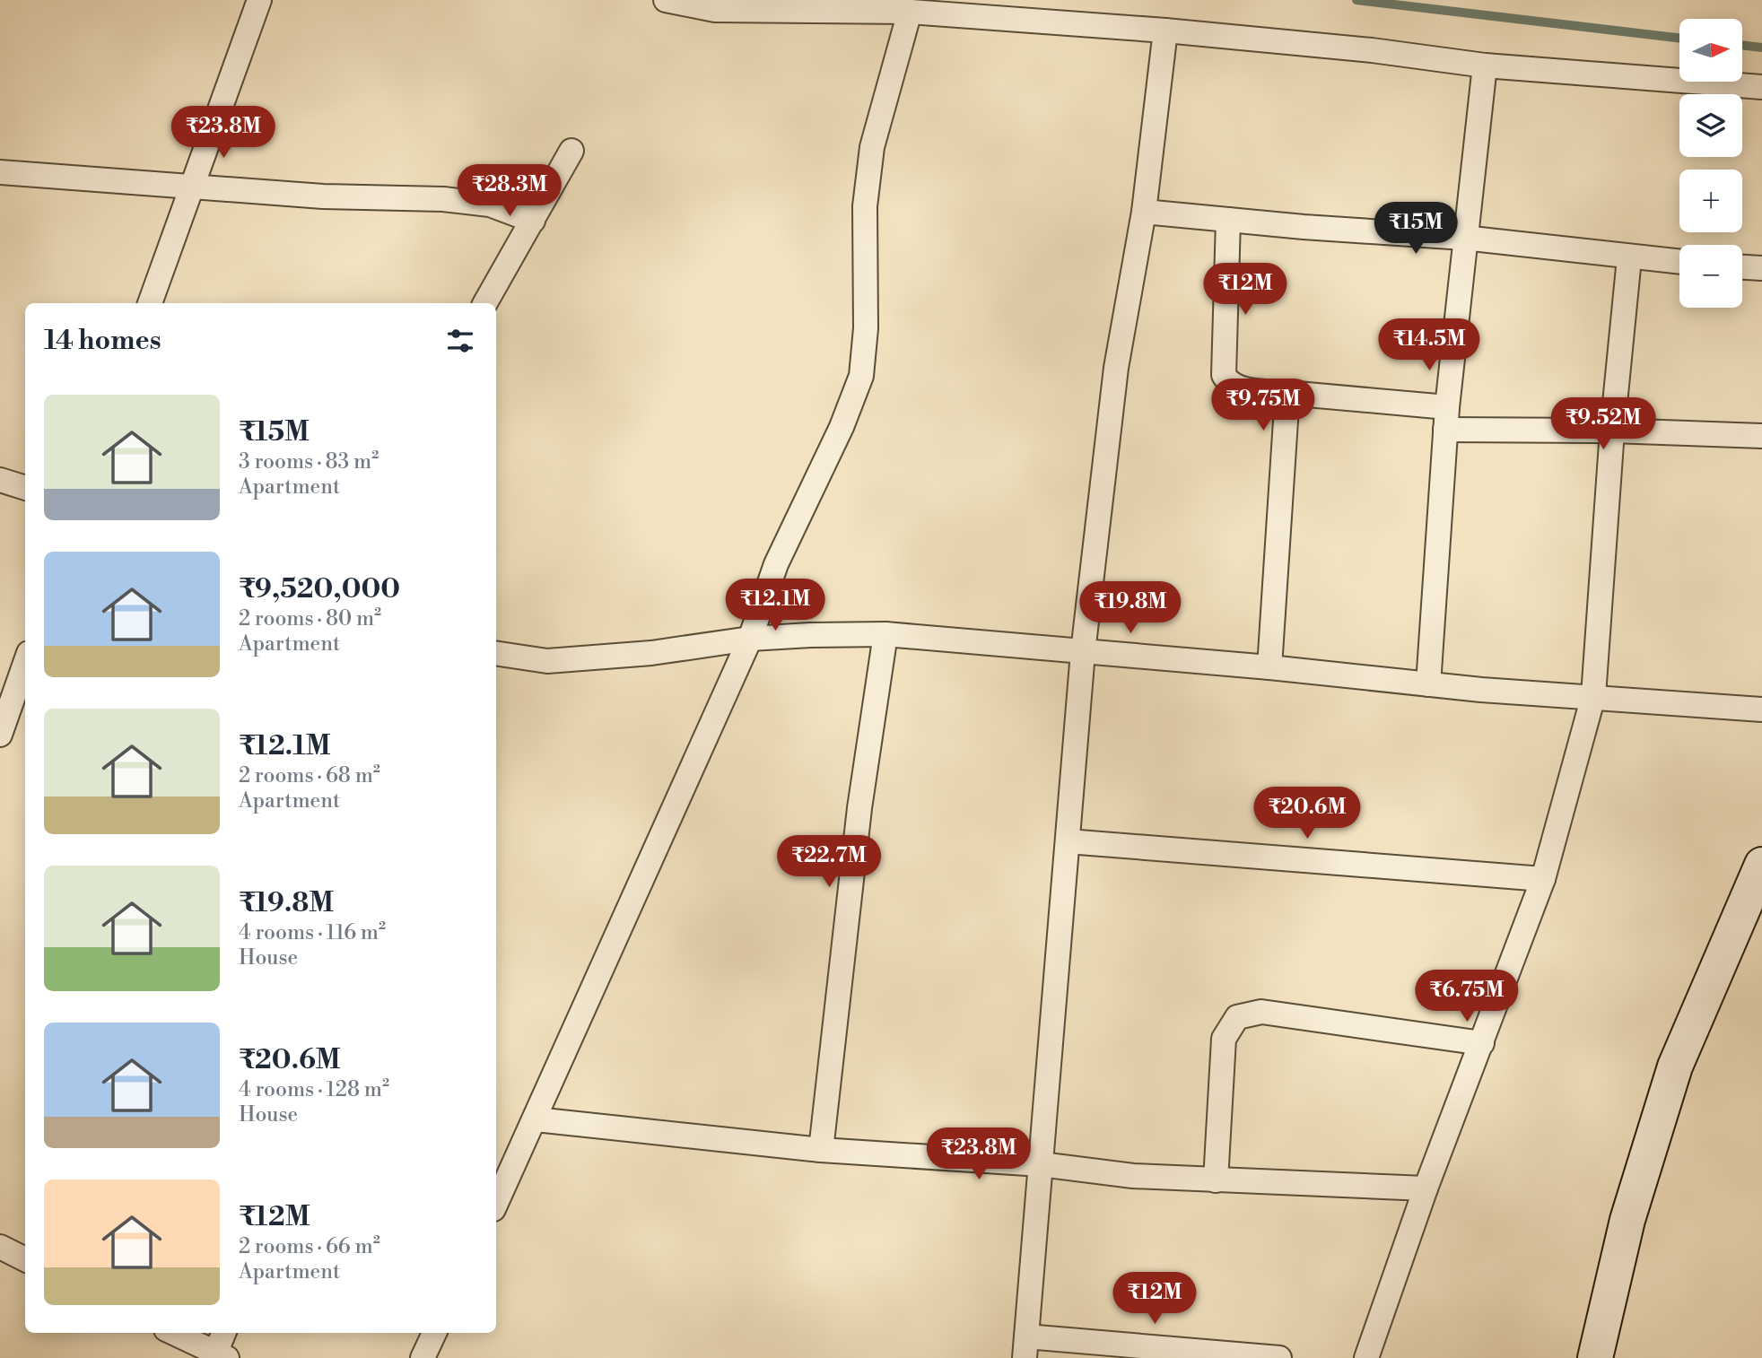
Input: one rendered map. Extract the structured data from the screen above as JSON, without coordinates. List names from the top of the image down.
{
  "north": "right",
  "page": {
    "map_buttons": ["+", "−"],
    "price": [
      "₹23.8M",
      "₹28.3M",
      "₹15M",
      "₹12M",
      "₹14.5M",
      "₹9.75M",
      "₹9.52M",
      "₹12.1M",
      "₹19.8M",
      "₹20.6M",
      "₹22.7M",
      "₹6.75M",
      "₹23.8M",
      "₹12M"
    ],
    "heading": "14 homes",
    "list": [
      {
        "name": "₹15M",
        "note": "3 rooms · 83 m² · Apartment"
      },
      {
        "name": "₹9,520,000",
        "note": "2 rooms · 80 m² · Apartment"
      },
      {
        "name": "₹12.1M",
        "note": "2 rooms · 68 m² · Apartment"
      },
      {
        "name": "₹19.8M",
        "note": "4 rooms · 116 m² · House"
      },
      {
        "name": "₹20.6M",
        "note": "4 rooms · 128 m² · House"
      },
      {
        "name": "₹12M",
        "note": "2 rooms · 66 m² · Apartment"
      }
    ]
  }
}
